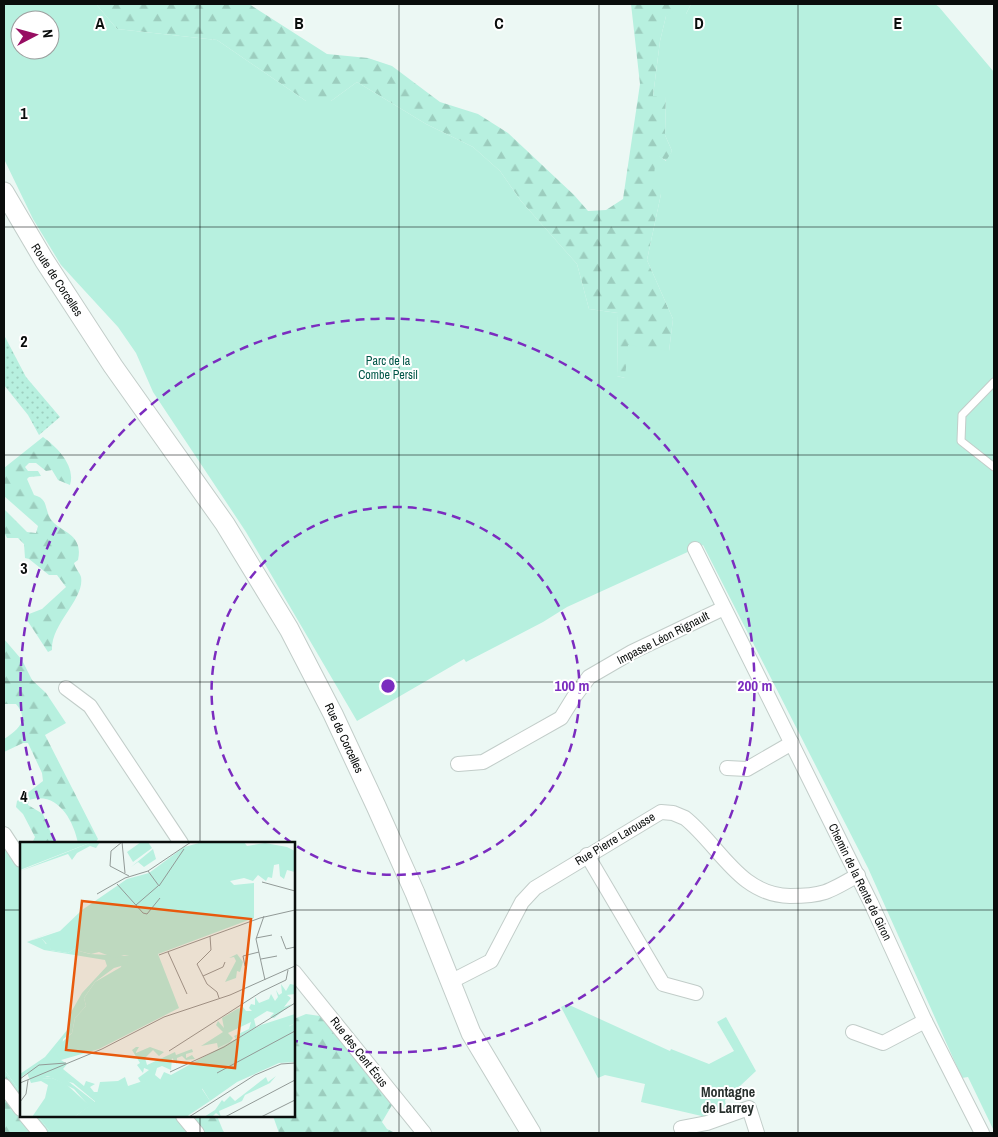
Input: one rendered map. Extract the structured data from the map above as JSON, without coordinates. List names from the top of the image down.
{
  "streets": {
    "main road": ["Route de Corcelles", "Rue de Corcelles"],
    "street": [
      "Impasse Léon Rignault",
      "Rue Pierre Larousse",
      "Chemin de la Rente de Giron",
      "Rue des Cent Écus"
    ]
  },
  "crossings": [
    ["Route de Corcelles", "Rue de Corcelles"],
    ["Impasse Léon Rignault", "Chemin de la Rente de Giron"],
    ["Rue de Corcelles", "Rue Pierre Larousse"],
    ["Rue Pierre Larousse", "Chemin de la Rente de Giron"]
  ],
  "districts": ["Montagne de Larrey"],
  "parks": ["Parc de la Combe Persil"],
  "north": "right",
  "grid": {
    "columns": [
      "A",
      "B",
      "C",
      "D",
      "E"
    ],
    "rows": [
      "1",
      "2",
      "3",
      "4"
    ]
  },
  "rings": ["100 m", "200 m"]
}
